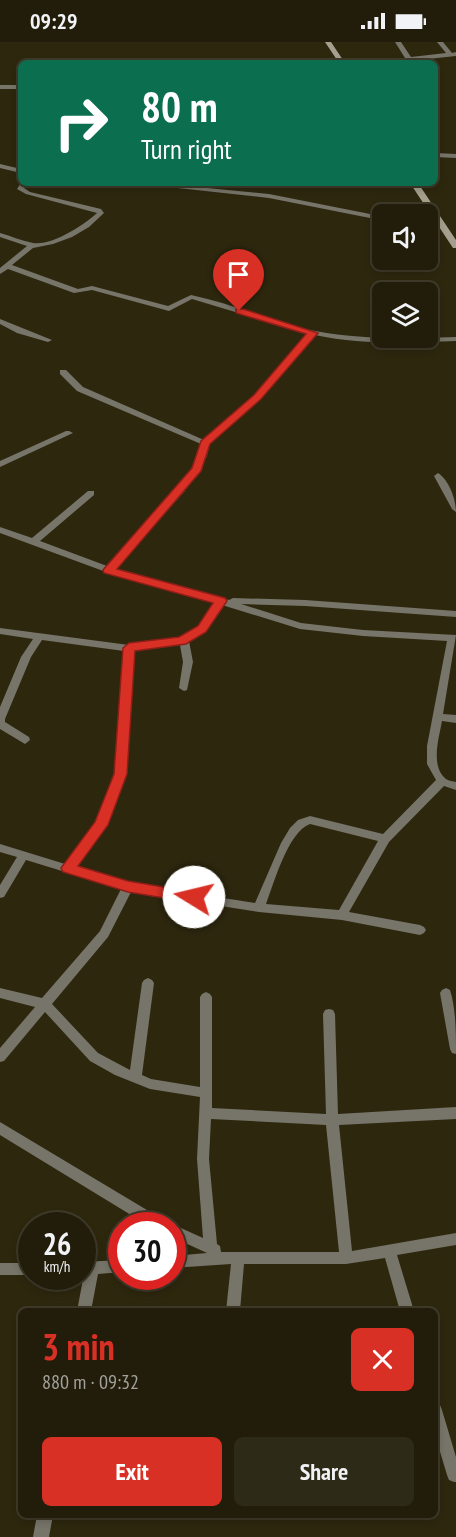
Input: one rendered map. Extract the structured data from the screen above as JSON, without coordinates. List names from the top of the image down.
{
  "page": {
    "status": "09:29",
    "turn": ["80 m", "Turn right"],
    "speed": "26 km/h",
    "limit": "30",
    "heading": ["3 min", "880 m · 09:32"],
    "buttons": ["Exit", "Share"]
  }
}
